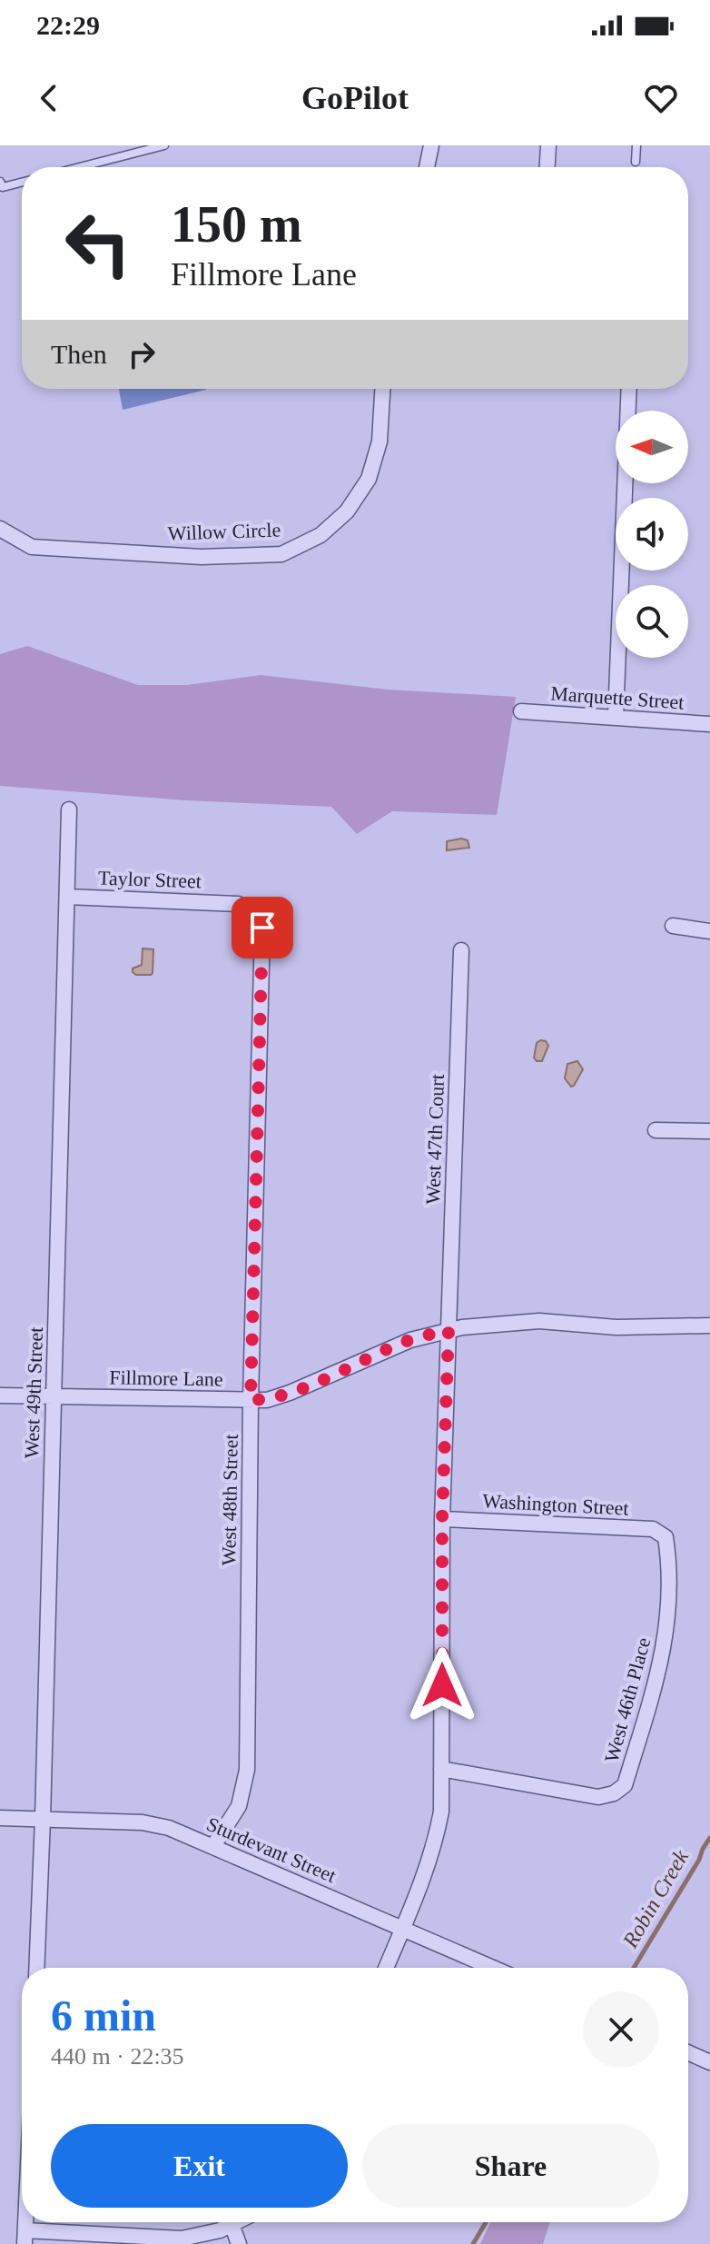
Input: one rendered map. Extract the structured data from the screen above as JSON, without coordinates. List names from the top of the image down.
{
  "streets": {
    "street": [
      "Willow Circle",
      "Marquette Street",
      "Taylor Street",
      "West 47th Court",
      "Fillmore Lane",
      "West 49th Street",
      "West 48th Street",
      "Washington Street",
      "West 46th Place",
      "Sturdevant Street"
    ]
  },
  "crossings": [
    ["Taylor Street", "West 49th Street"],
    ["Taylor Street", "West 48th Street"],
    ["West 47th Court", "Fillmore Lane"],
    ["West 47th Court", "Washington Street"],
    ["West 47th Court", "West 46th Place"],
    ["West 47th Court", "Sturdevant Street"],
    ["Fillmore Lane", "West 49th Street"],
    ["Fillmore Lane", "West 48th Street"],
    ["West 49th Street", "Sturdevant Street"],
    ["West 48th Street", "Sturdevant Street"],
    ["Washington Street", "West 46th Place"]
  ],
  "water": ["Robin Creek"],
  "north": "left",
  "page": {
    "status": "22:29",
    "header": "GoPilot",
    "turn": ["150 m", "Fillmore Lane"],
    "then": "Then",
    "heading": ["6 min", "440 m · 22:35"],
    "buttons": ["Exit", "Share"]
  }
}
